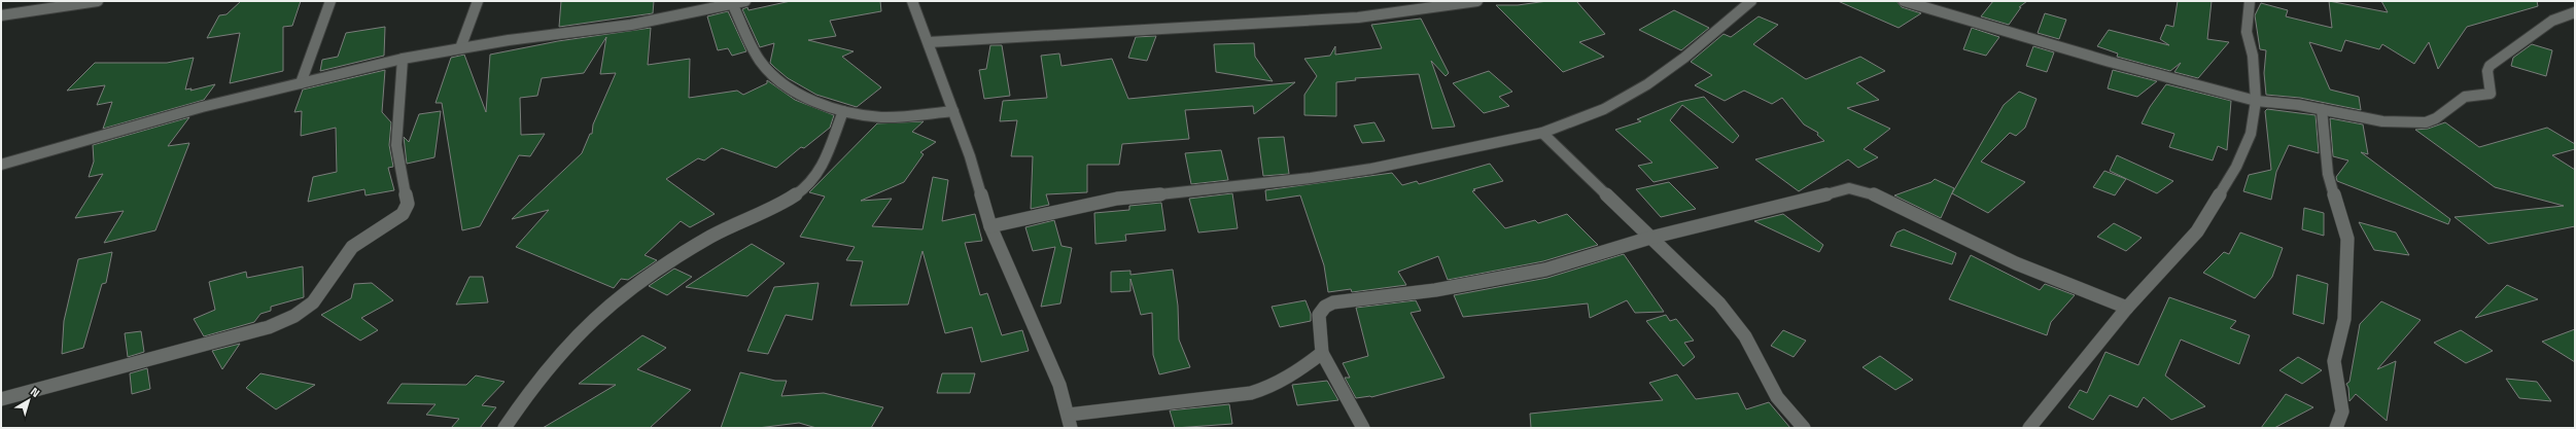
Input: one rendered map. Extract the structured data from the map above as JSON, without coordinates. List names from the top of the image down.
{
  "north": "top right"
}
